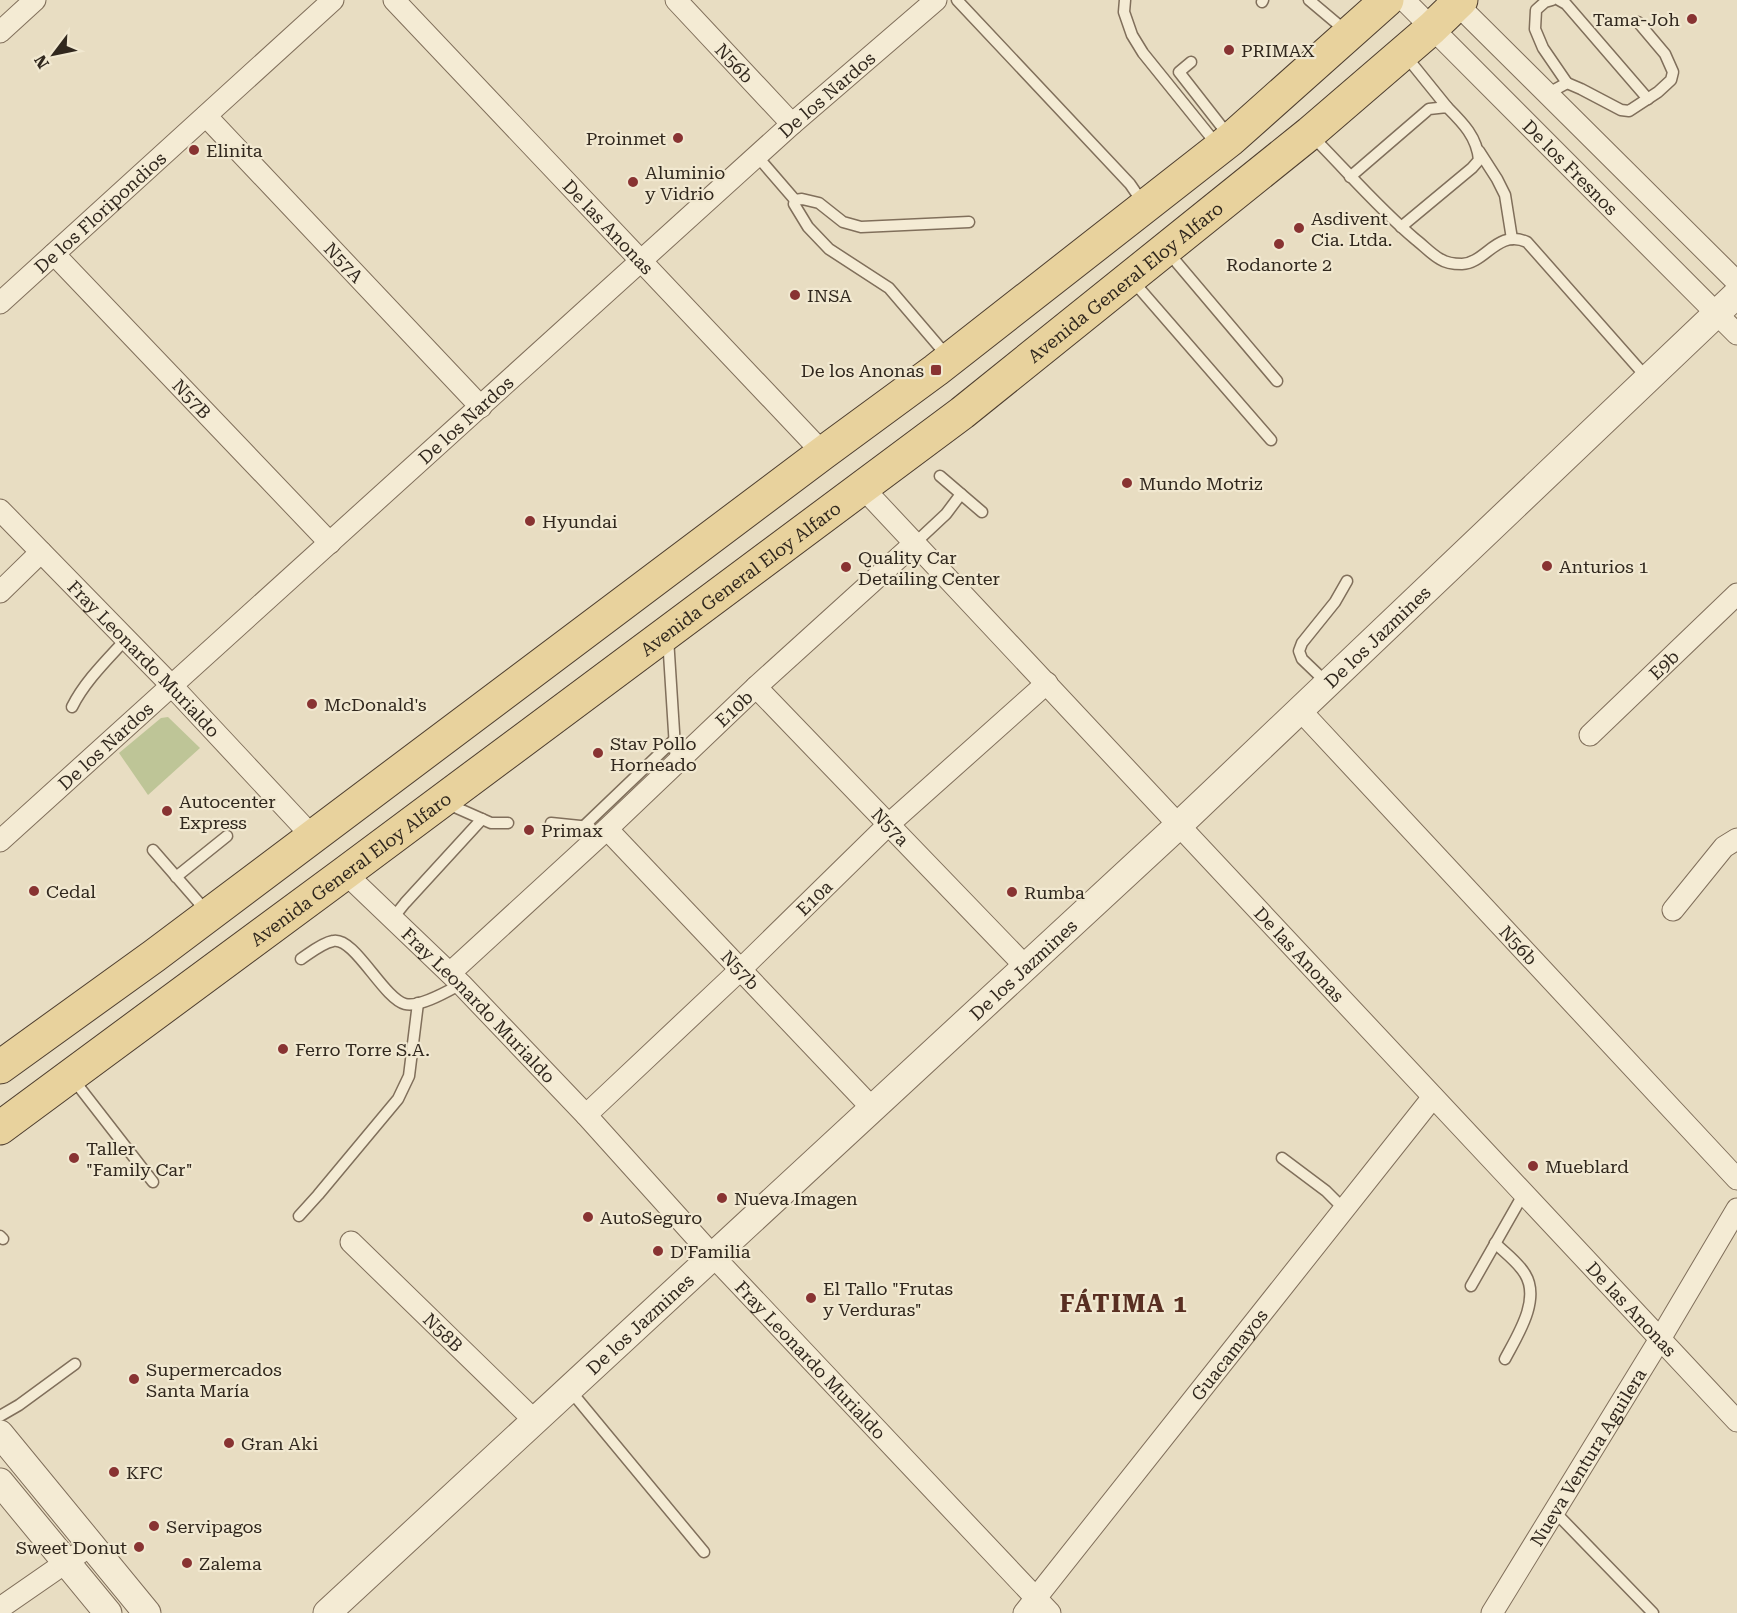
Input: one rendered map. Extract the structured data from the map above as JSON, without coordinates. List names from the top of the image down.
{
  "streets": {
    "main road": ["Avenida General Eloy Alfaro"],
    "street": [
      "N56b",
      "De los Nardos",
      "De los Fresnos",
      "De los Floripondios",
      "De las Anonas",
      "N57A",
      "N57B",
      "De los Jazmines",
      "Fray Leonardo Murialdo",
      "E9b",
      "E10b",
      "N57a",
      "E10a",
      "N57b",
      "N58B",
      "Guacamayos",
      "Nueva Ventura Aguilera"
    ]
  },
  "crossings": [
    ["N56b", "De los Nardos"],
    ["N56b", "De los Jazmines"],
    ["De los Nardos", "De las Anonas"],
    ["De los Nardos", "N57A"],
    ["De los Nardos", "N57B"],
    ["De los Nardos", "Fray Leonardo Murialdo"],
    ["De los Fresnos", "Avenida General Eloy Alfaro"],
    ["De los Fresnos", "De los Jazmines"],
    ["De los Floripondios", "N57A"],
    ["De los Floripondios", "N57B"],
    ["De las Anonas", "Avenida General Eloy Alfaro"],
    ["De las Anonas", "De los Jazmines"],
    ["De las Anonas", "E10b"],
    ["De las Anonas", "E10a"],
    ["De las Anonas", "Guacamayos"],
    ["De las Anonas", "Nueva Ventura Aguilera"],
    ["Avenida General Eloy Alfaro", "Fray Leonardo Murialdo"],
    ["De los Jazmines", "Fray Leonardo Murialdo"],
    ["De los Jazmines", "N57a"],
    ["De los Jazmines", "N57b"],
    ["De los Jazmines", "N58B"],
    ["Fray Leonardo Murialdo", "E10b"],
    ["Fray Leonardo Murialdo", "E10a"],
    ["Fray Leonardo Murialdo", "Guacamayos"],
    ["E10b", "N57a"],
    ["E10b", "N57b"],
    ["N57a", "E10a"],
    ["E10a", "N57b"]
  ],
  "districts": ["FÁTIMA 1"],
  "places": {
    "other": [
      "Tama-Joh",
      "PRIMAX",
      "Proinmet",
      "Elinita",
      "Aluminio y Vidrio",
      "Asdivent Cia. Ltda.",
      "Rodanorte 2",
      "INSA",
      "Mundo Motriz",
      "Hyundai",
      "Anturios 1",
      "Quality Car Detailing Center",
      "McDonald's",
      "Stav Pollo Horneado",
      "Autocenter Express",
      "Primax",
      "Cedal",
      "Rumba",
      "Ferro Torre S.A.",
      "Taller \"Family Car\"",
      "Mueblard",
      "Nueva Imagen",
      "AutoSeguro",
      "D'Familia",
      "El Tallo \"Frutas y Verduras\"",
      "Supermercados Santa María",
      "Gran Aki",
      "KFC",
      "Servipagos",
      "Sweet Donut",
      "Zalema"
    ],
    "transit": ["De los Anonas"]
  },
  "north": "bottom left"
}
